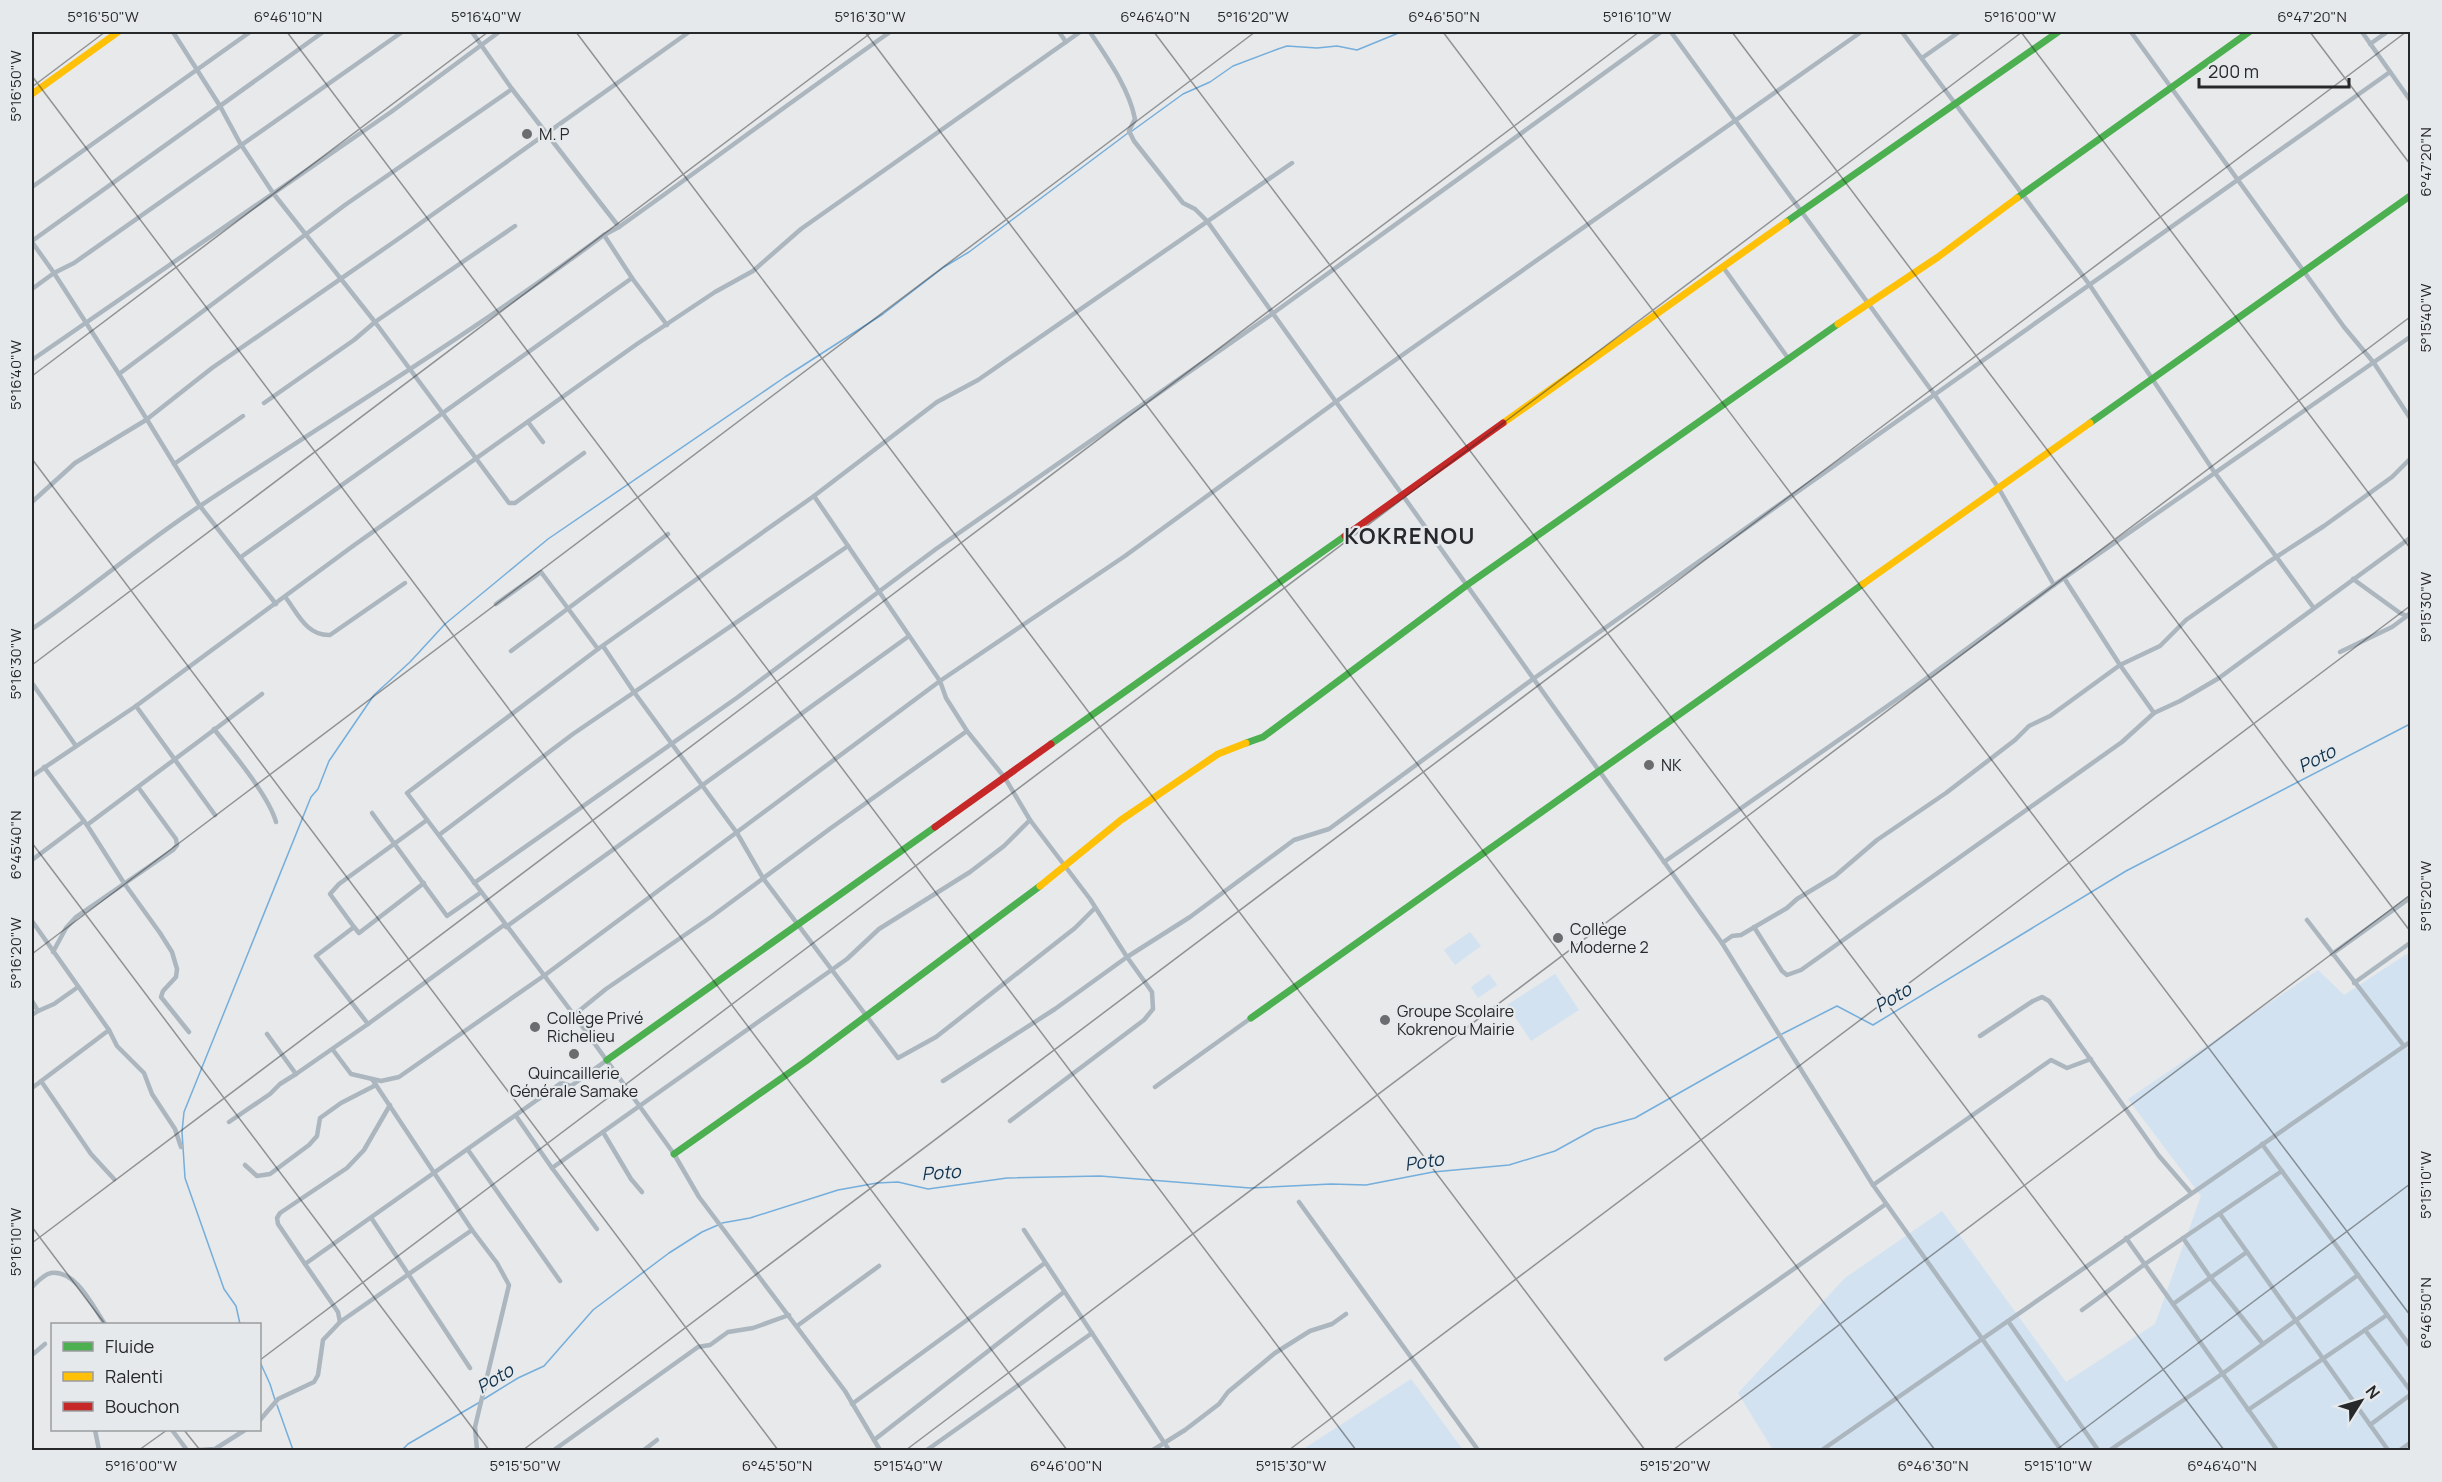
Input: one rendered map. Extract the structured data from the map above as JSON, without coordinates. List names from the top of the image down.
{
  "districts": ["KOKRENOU"],
  "water": ["Poto"],
  "places": [
    "M. P",
    "NK",
    "Collège Moderne 2",
    "Groupe Scolaire Kokrenou Mairie",
    "Collège Privé Richelieu",
    "Quincaillerie Générale Samake"
  ],
  "legend": ["Fluide", "Ralenti", "Bouchon"],
  "scale_bar": "200 m",
  "north": "top right",
  "coordinates": [
    "5°16'50\"W",
    "6°46'10\"N",
    "5°16'40\"W",
    "5°16'30\"W",
    "6°46'40\"N",
    "5°16'20\"W",
    "6°46'50\"N",
    "5°16'10\"W",
    "5°16'00\"W",
    "6°47'20\"N",
    "5°15'40\"W",
    "5°15'30\"W",
    "6°45'40\"N",
    "5°15'20\"W",
    "5°15'10\"W",
    "5°15'50\"W",
    "6°45'50\"N",
    "6°46'00\"N",
    "6°46'30\"N"
  ]
}
